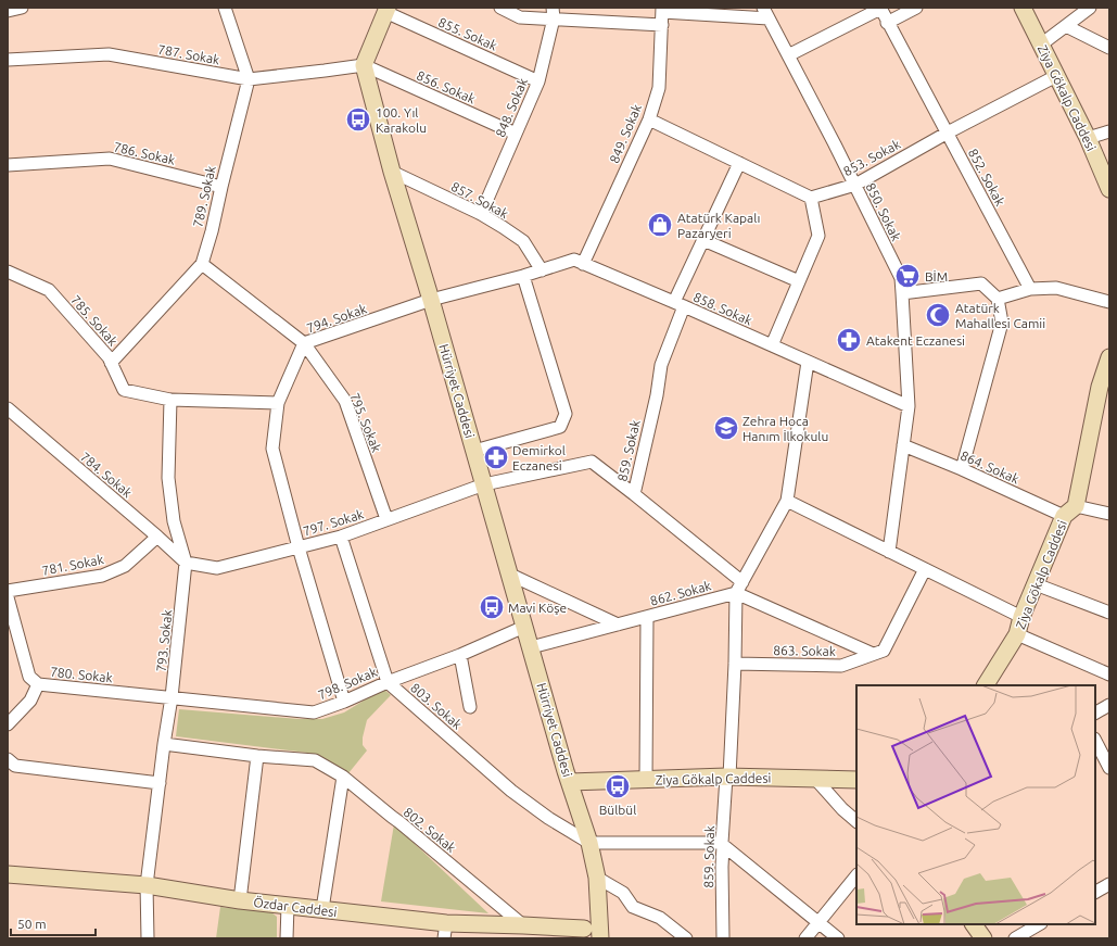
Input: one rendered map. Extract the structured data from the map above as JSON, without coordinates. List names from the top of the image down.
{
  "streets": {
    "main road": ["Ziya Gökalp Caddesi", "Hürriyet Caddesi", "Özdar Caddesi"],
    "street": [
      "855. Sokak",
      "787. Sokak",
      "856. Sokak",
      "848. Sokak",
      "849. Sokak",
      "786. Sokak",
      "853. Sokak",
      "852. Sokak",
      "789. Sokak",
      "857. Sokak",
      "850. Sokak",
      "858. Sokak",
      "794. Sokak",
      "785. Sokak",
      "795. Sokak",
      "859. Sokak",
      "864. Sokak",
      "784. Sokak",
      "797. Sokak",
      "781. Sokak",
      "862. Sokak",
      "793. Sokak",
      "863. Sokak",
      "780. Sokak",
      "798. Sokak",
      "803. Sokak",
      "802. Sokak"
    ]
  },
  "crossings": [
    ["855. Sokak", "848. Sokak"],
    ["787. Sokak", "856. Sokak"],
    ["787. Sokak", "789. Sokak"],
    ["787. Sokak", "Hürriyet Caddesi"],
    ["856. Sokak", "848. Sokak"],
    ["856. Sokak", "Hürriyet Caddesi"],
    ["Ziya Gökalp Caddesi", "853. Sokak"],
    ["Ziya Gökalp Caddesi", "Hürriyet Caddesi"],
    ["Ziya Gökalp Caddesi", "859. Sokak"],
    ["Ziya Gökalp Caddesi", "864. Sokak"],
    ["848. Sokak", "857. Sokak"],
    ["849. Sokak", "858. Sokak"],
    ["786. Sokak", "789. Sokak"],
    ["853. Sokak", "852. Sokak"],
    ["853. Sokak", "850. Sokak"],
    ["789. Sokak", "785. Sokak"],
    ["789. Sokak", "795. Sokak"],
    ["857. Sokak", "858. Sokak"],
    ["857. Sokak", "Hürriyet Caddesi"],
    ["858. Sokak", "859. Sokak"],
    ["794. Sokak", "785. Sokak"],
    ["794. Sokak", "Hürriyet Caddesi"],
    ["794. Sokak", "795. Sokak"],
    ["794. Sokak", "797. Sokak"],
    ["794. Sokak", "798. Sokak"],
    ["785. Sokak", "793. Sokak"],
    ["Hürriyet Caddesi", "797. Sokak"],
    ["Hürriyet Caddesi", "862. Sokak"],
    ["Hürriyet Caddesi", "798. Sokak"],
    ["Hürriyet Caddesi", "803. Sokak"],
    ["Hürriyet Caddesi", "Özdar Caddesi"],
    ["795. Sokak", "797. Sokak"],
    ["859. Sokak", "797. Sokak"],
    ["859. Sokak", "862. Sokak"],
    ["859. Sokak", "863. Sokak"],
    ["784. Sokak", "797. Sokak"],
    ["784. Sokak", "781. Sokak"],
    ["784. Sokak", "793. Sokak"],
    ["797. Sokak", "793. Sokak"],
    ["793. Sokak", "780. Sokak"],
    ["793. Sokak", "798. Sokak"],
    ["793. Sokak", "Özdar Caddesi"],
    ["780. Sokak", "798. Sokak"],
    ["798. Sokak", "803. Sokak"],
    ["802. Sokak", "Özdar Caddesi"]
  ],
  "places": {
    "bus stop": ["100. Yıl Karakolu", "Mavi Köşe", "Bülbül"],
    "shop": ["Atatürk Kapalı Pazaryeri"],
    "supermarket": ["BİM"],
    "mosque": ["Atatürk Mahallesi Camii"],
    "pharmacy": ["Atakent Eczanesi", "Demirkol Eczanesi"],
    "school or university": ["Zehra Hoca Hanım İlkokulu"]
  },
  "scale_bar": "50 m"
}
